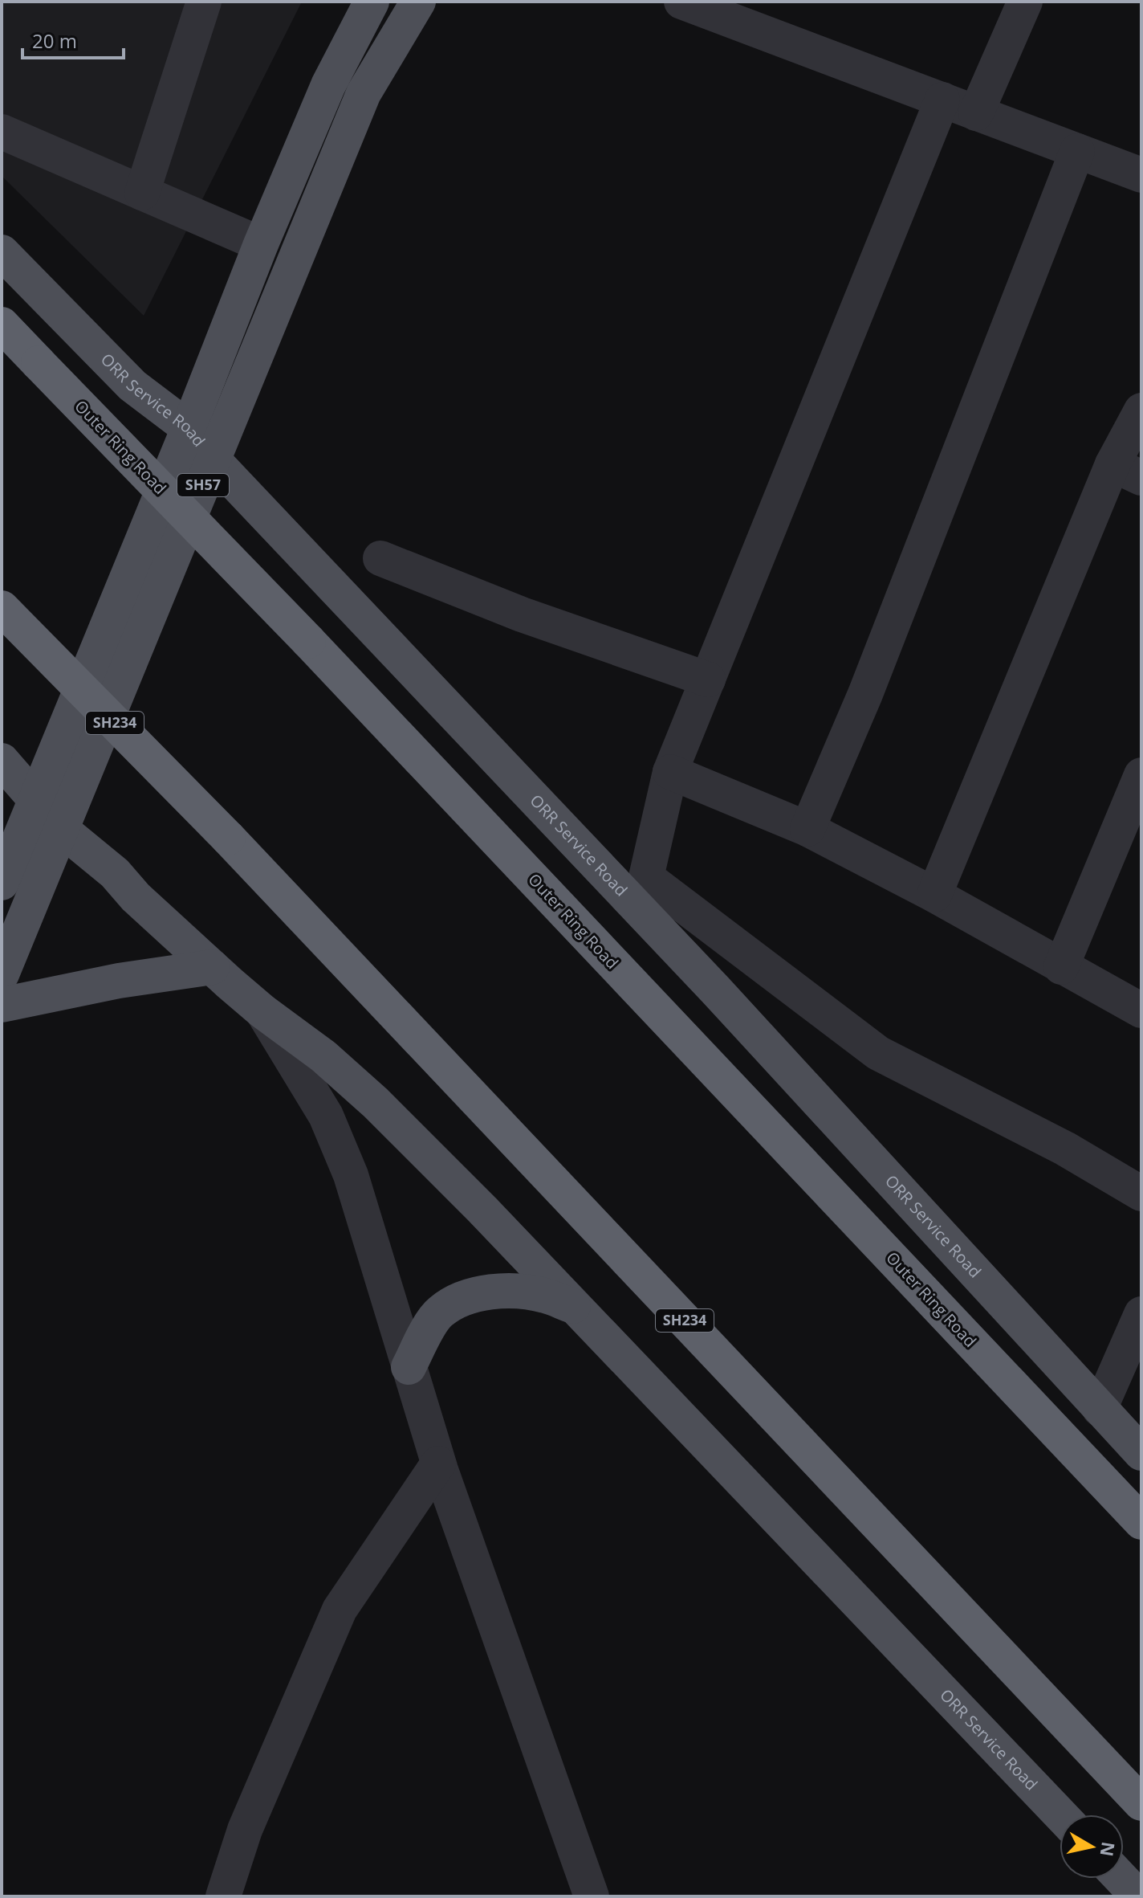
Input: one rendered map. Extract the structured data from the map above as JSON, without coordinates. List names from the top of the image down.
{
  "streets": {
    "highway": ["Outer Ring Road", "SH234"],
    "main road": ["ORR Service Road", "SH57"]
  },
  "crossings": [
    ["ORR Service Road", "SH57"]
  ],
  "scale_bar": "20 m",
  "north": "right"
}
